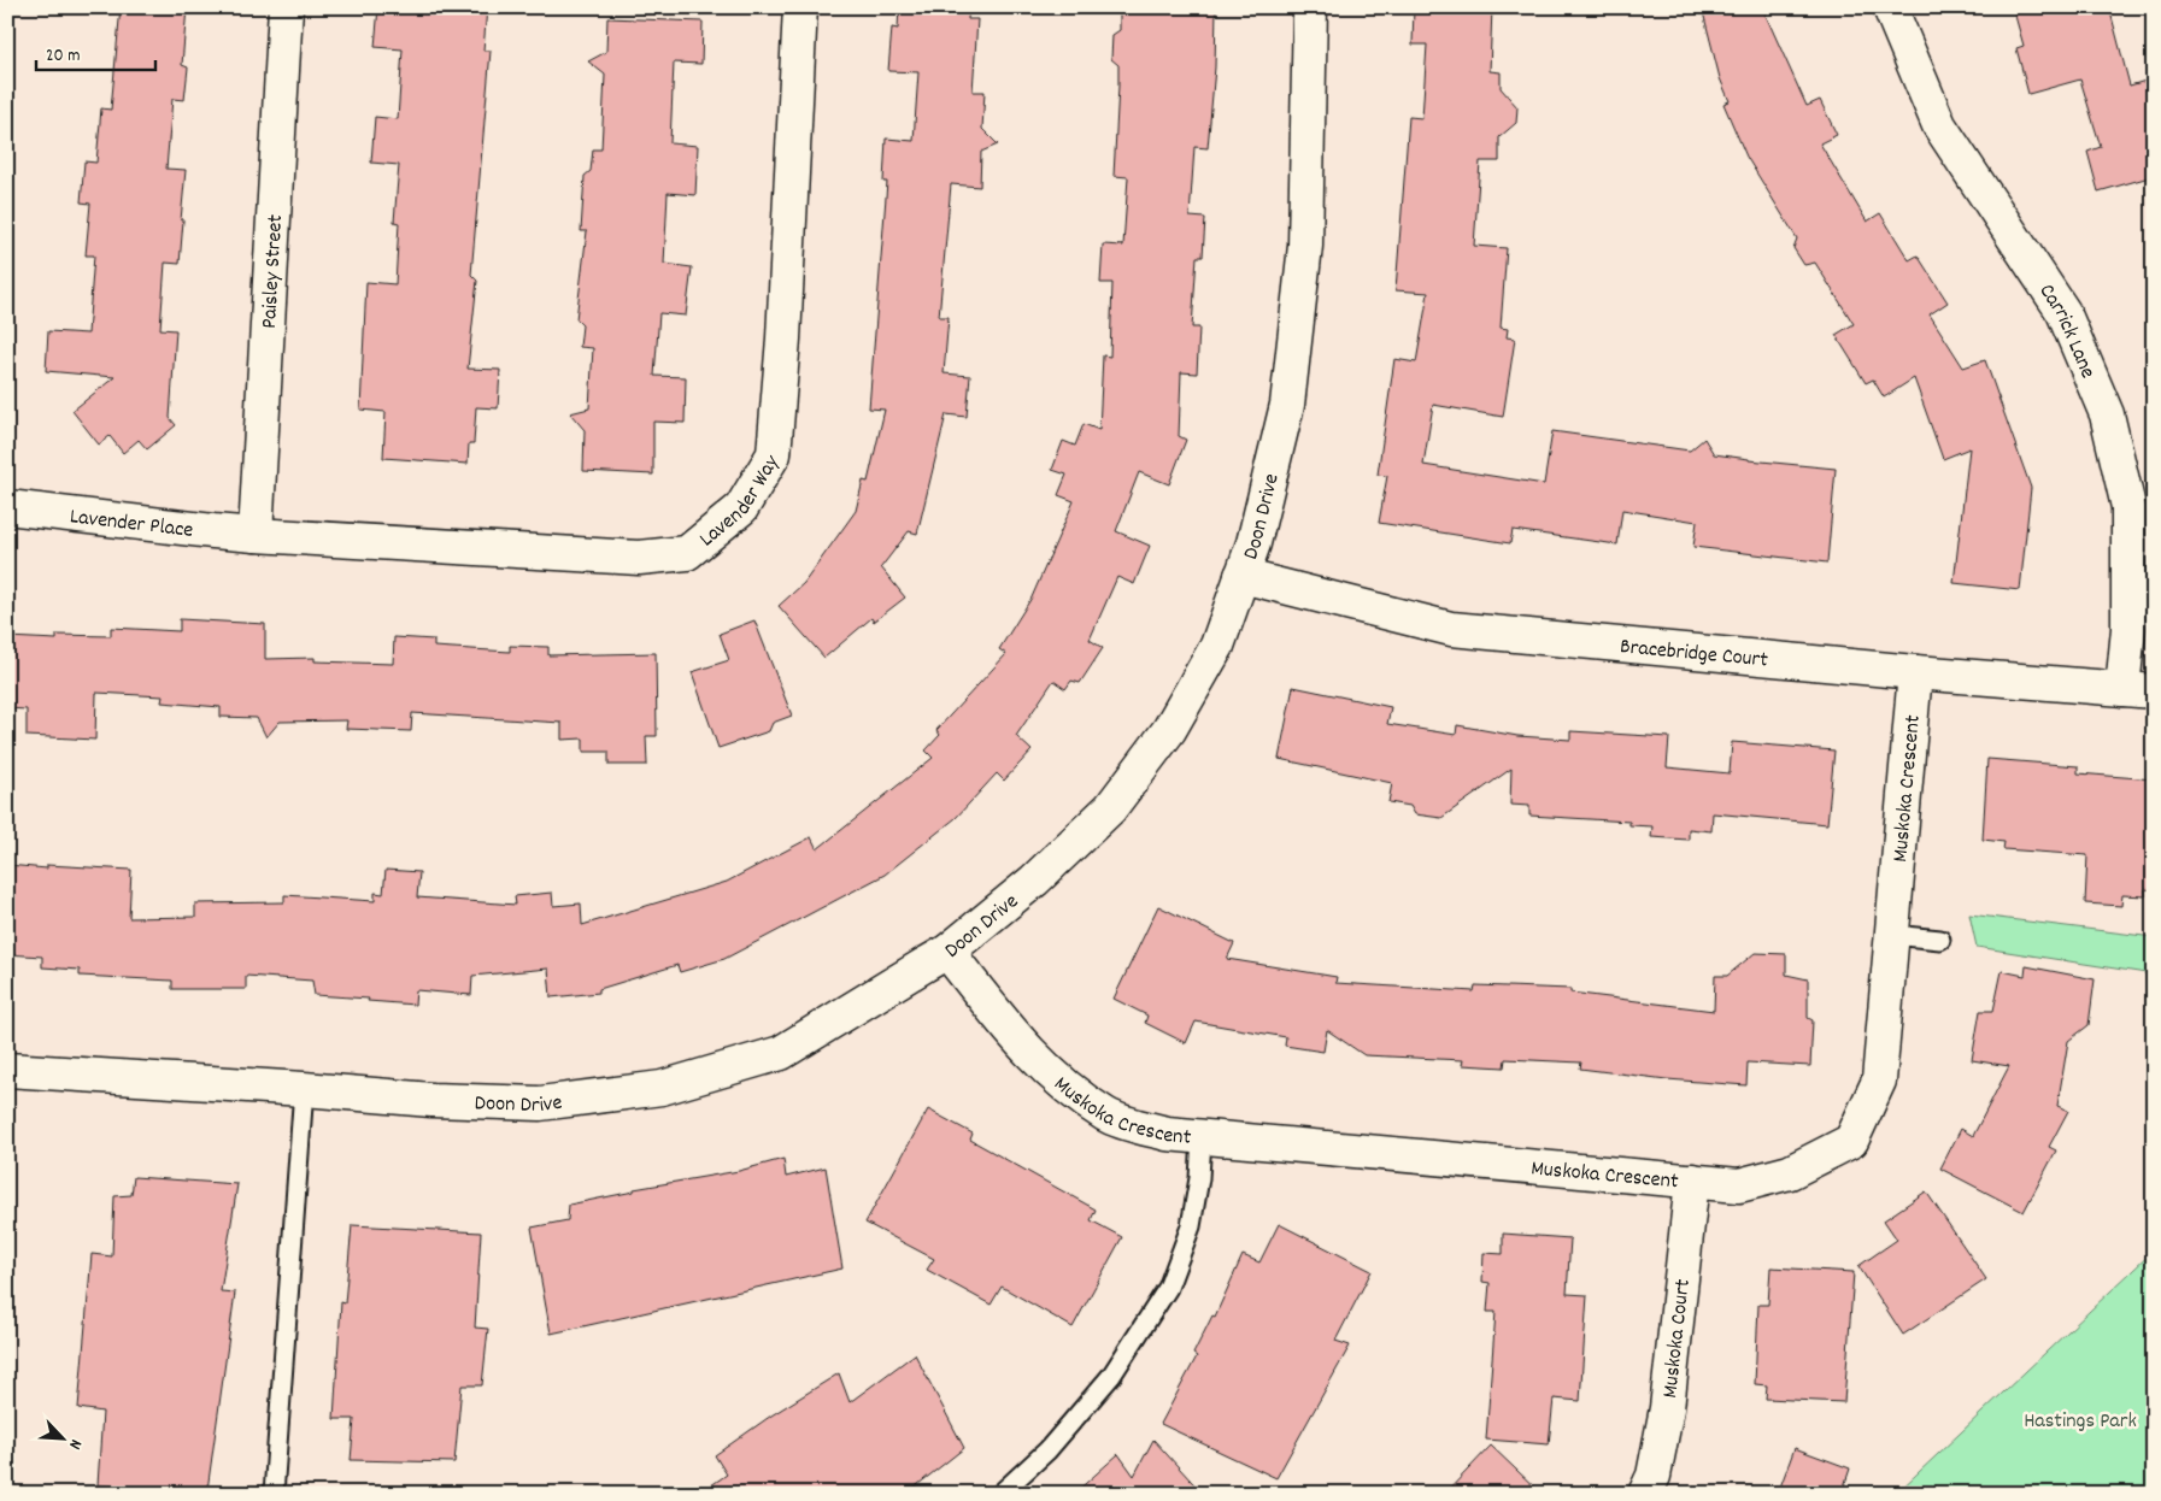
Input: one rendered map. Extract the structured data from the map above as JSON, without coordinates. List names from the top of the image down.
{
  "streets": {
    "street": [
      "Paisley Street",
      "Carrick Lane",
      "Lavender Way",
      "Doon Drive",
      "Lavender Place",
      "Bracebridge Court",
      "Muskoka Crescent",
      "Muskoka Court"
    ]
  },
  "crossings": [
    ["Paisley Street", "Lavender Way"],
    ["Paisley Street", "Lavender Place"],
    ["Carrick Lane", "Bracebridge Court"],
    ["Lavender Way", "Lavender Place"],
    ["Doon Drive", "Bracebridge Court"],
    ["Doon Drive", "Muskoka Crescent"],
    ["Bracebridge Court", "Muskoka Crescent"],
    ["Muskoka Crescent", "Muskoka Court"]
  ],
  "parks": ["Hastings Park"],
  "scale_bar": "20 m",
  "north": "bottom right"
}
